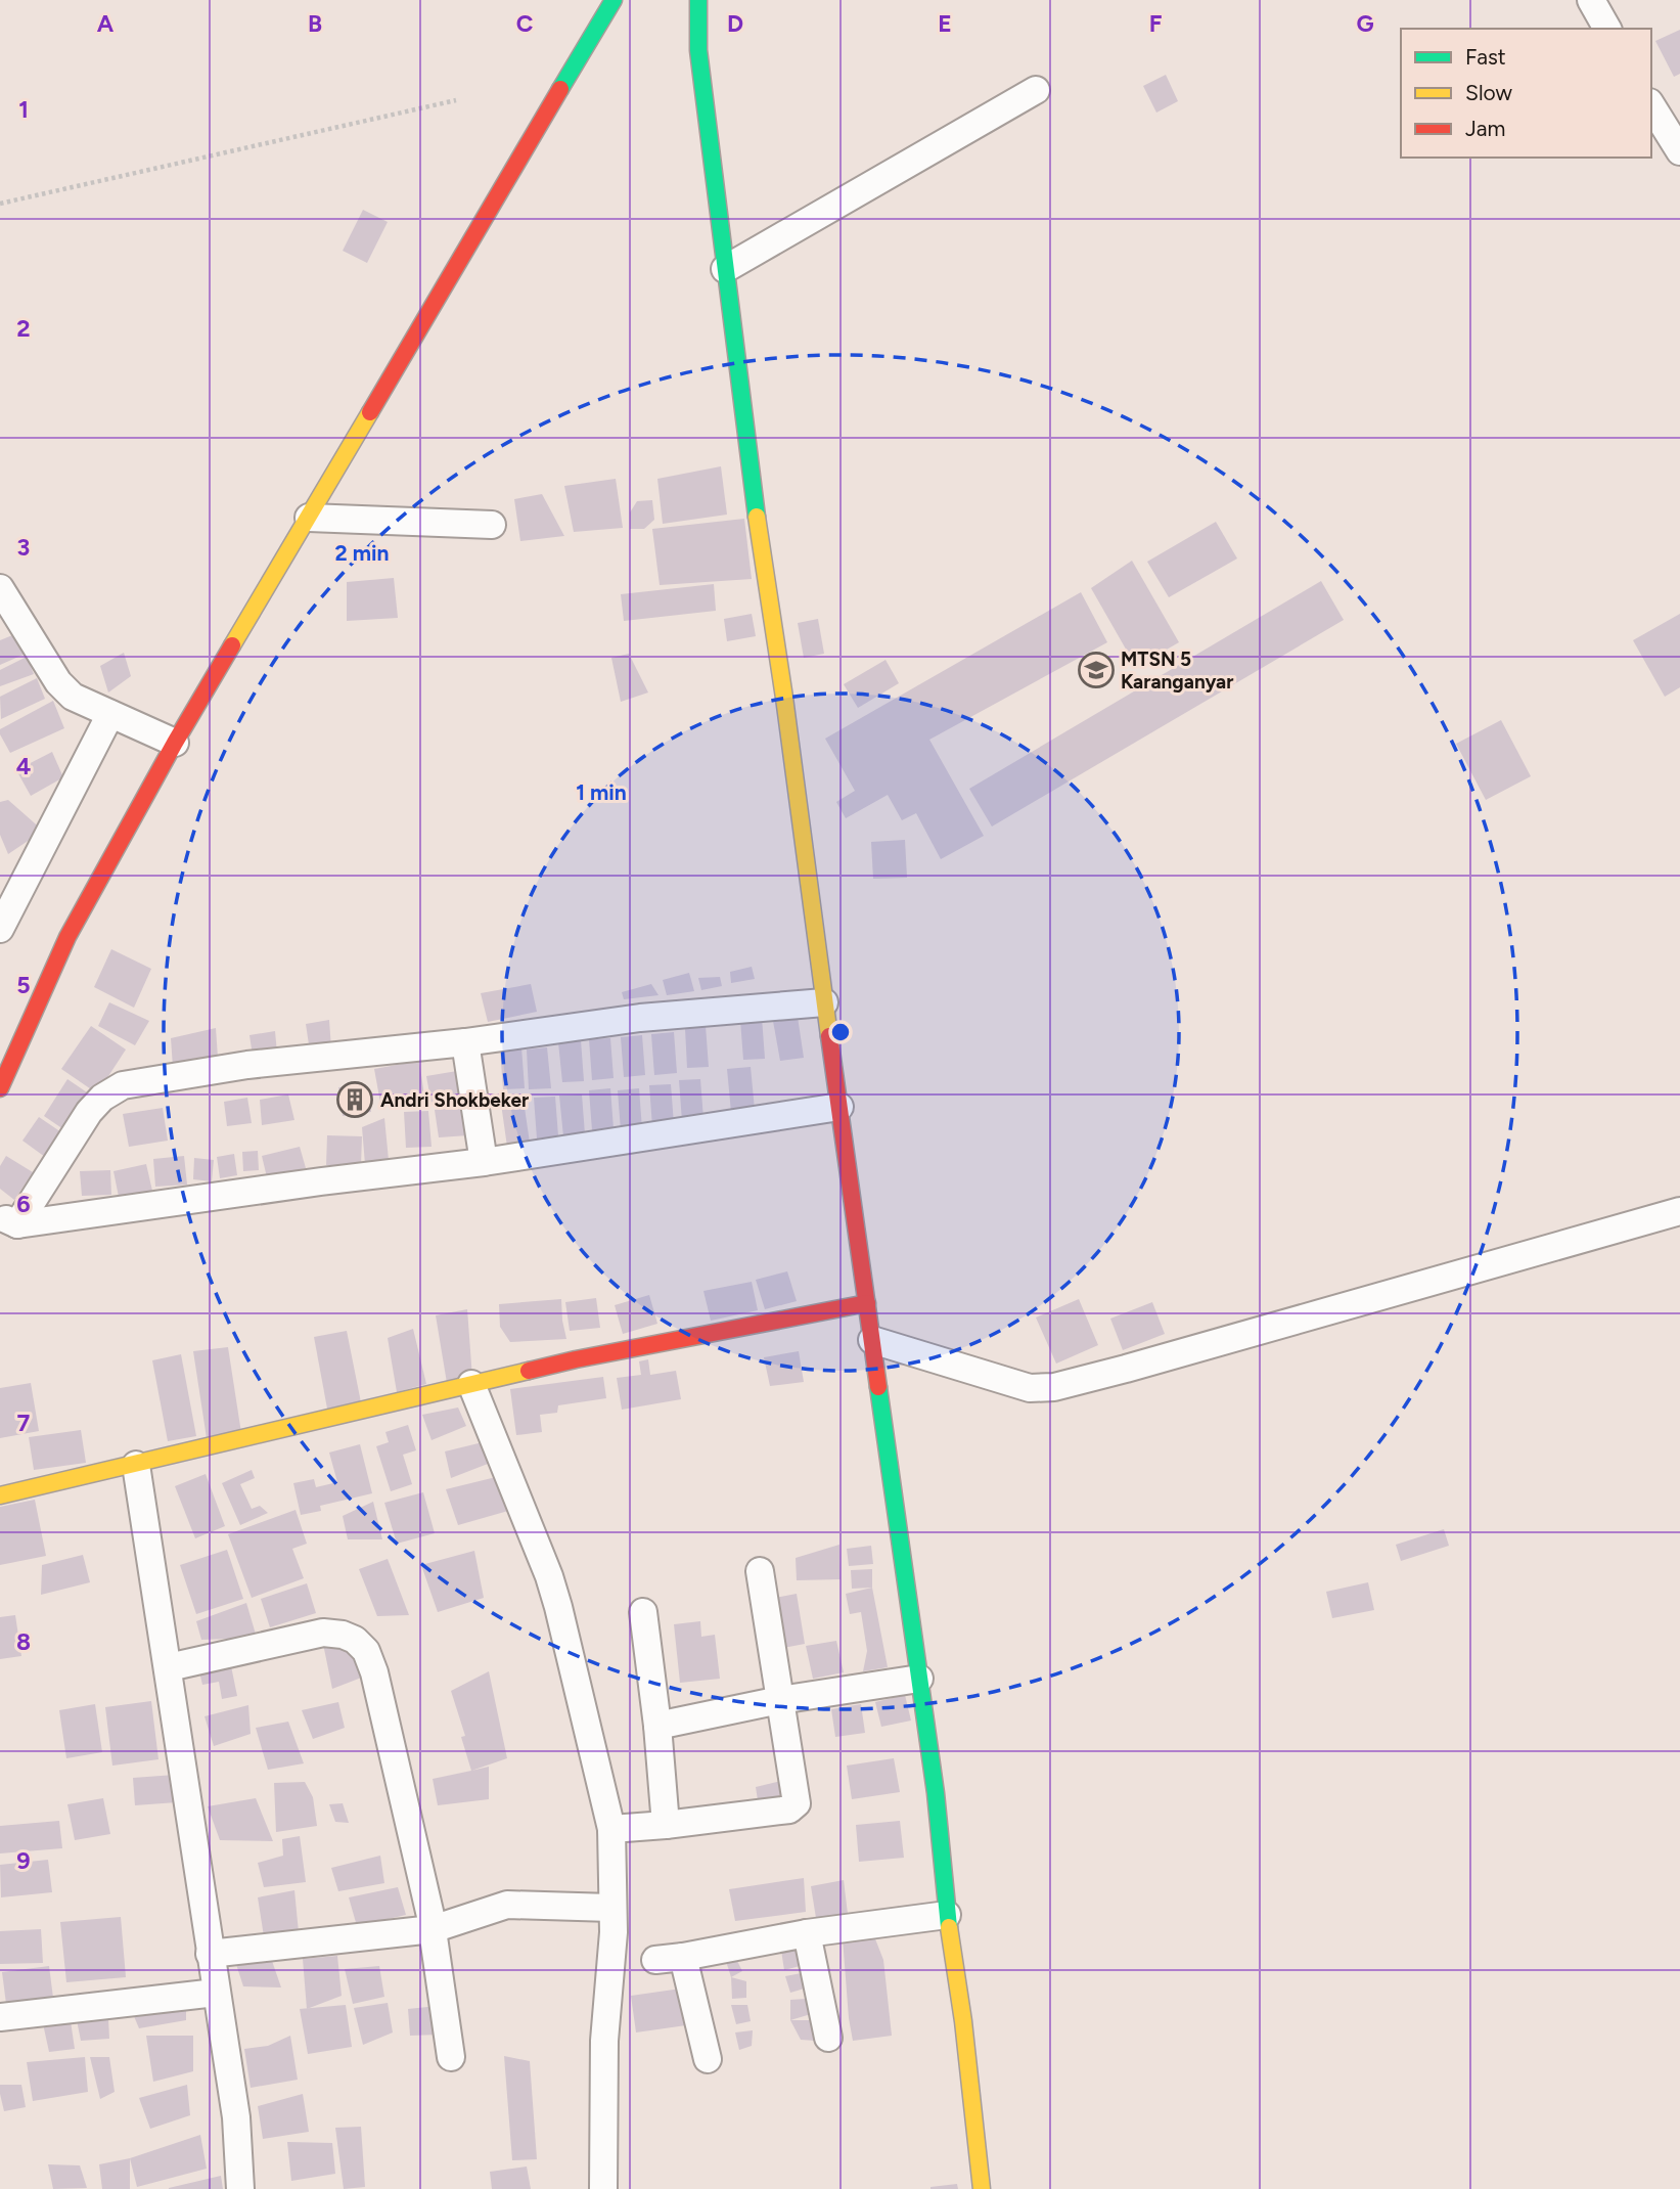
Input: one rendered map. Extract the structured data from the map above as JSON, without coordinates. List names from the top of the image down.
{
  "places": {
    "school or university": ["MTSN 5 Karanganyar"],
    "building": ["Andri Shokbeker"]
  },
  "legend": ["Fast", "Slow", "Jam"],
  "grid": {
    "columns": [
      "A",
      "B",
      "C",
      "D",
      "E",
      "F",
      "G"
    ],
    "rows": [
      "1",
      "2",
      "3",
      "4",
      "5",
      "6",
      "7",
      "8",
      "9"
    ]
  },
  "rings": ["2 min", "1 min"]
}
